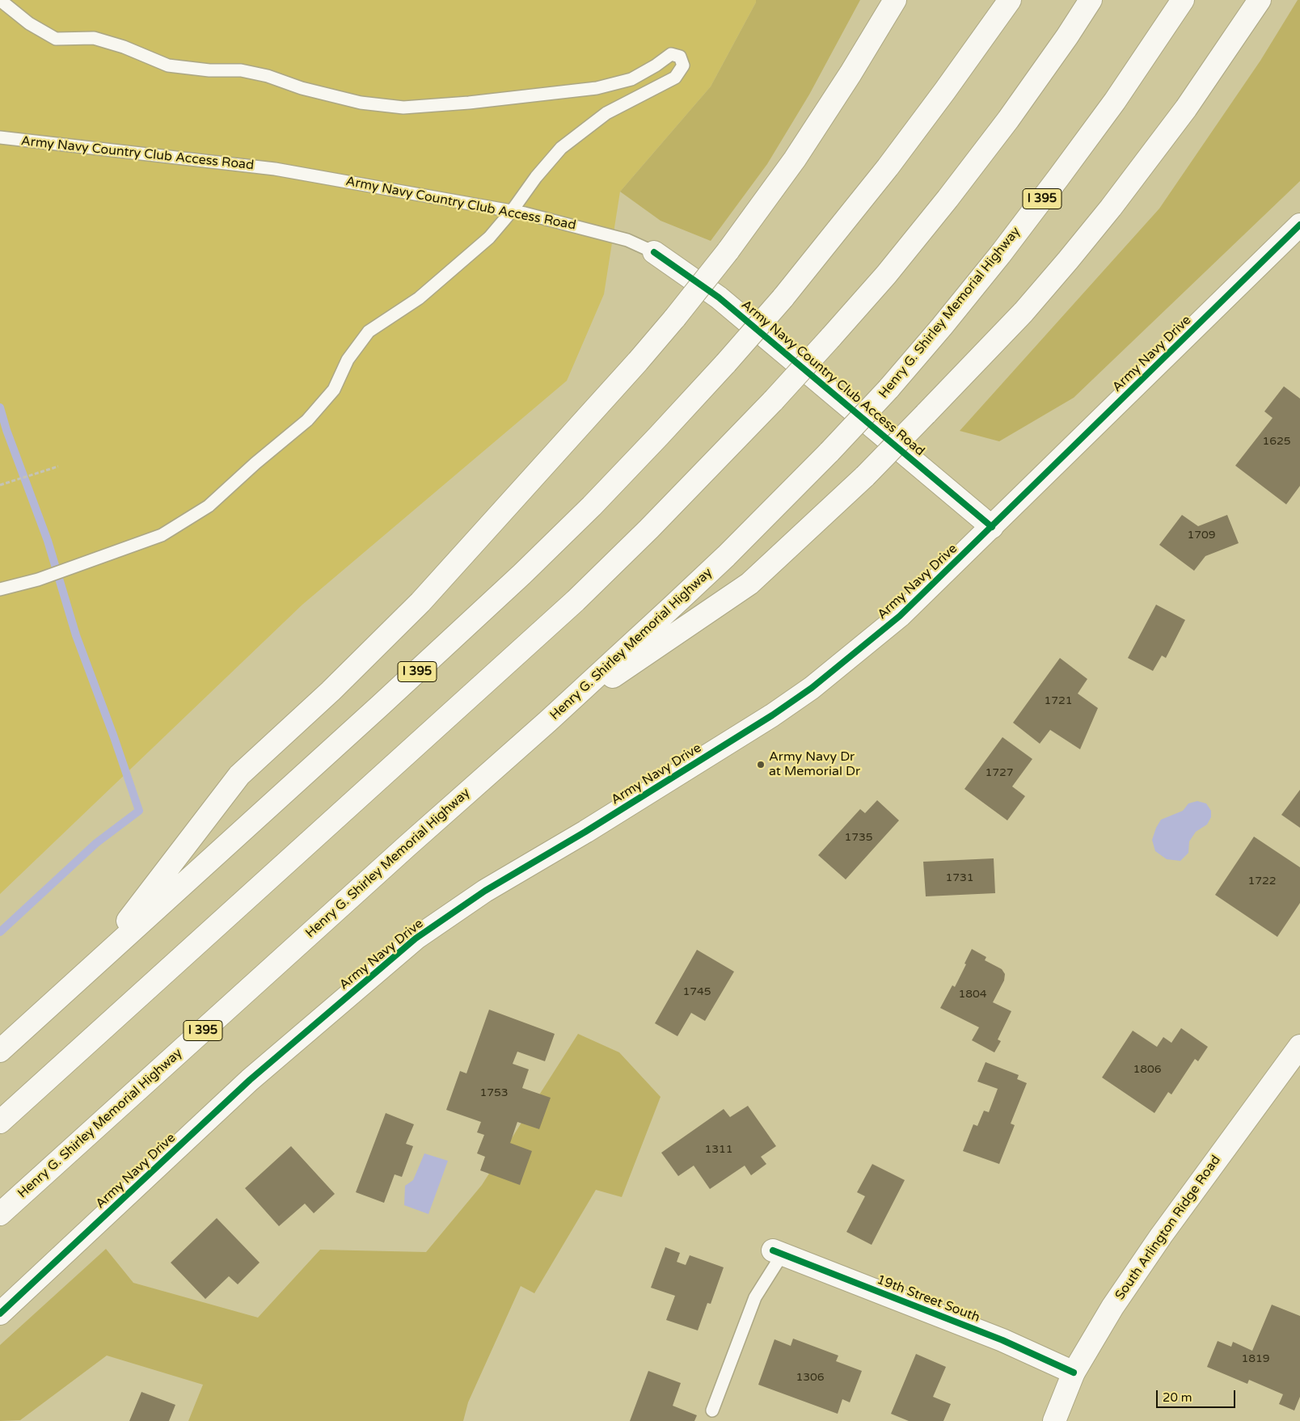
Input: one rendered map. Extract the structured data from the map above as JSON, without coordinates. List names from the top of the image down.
{
  "streets": {
    "main road": [
      "Army Navy Country Club Access Road",
      "I 395",
      "Henry G. Shirley Memorial Highway",
      "Army Navy Drive",
      "South Arlington Ridge Road",
      "19th Street South"
    ]
  },
  "crossings": [
    ["Army Navy Country Club Access Road", "Army Navy Drive"],
    ["South Arlington Ridge Road", "19th Street South"]
  ],
  "places": ["Army Navy Dr at Memorial Dr"],
  "house_numbers": [
    "1625",
    "1709",
    "1721",
    "1727",
    "1735",
    "1731",
    "1722",
    "1745",
    "1804",
    "1806",
    "1753",
    "1311",
    "1819",
    "1306"
  ],
  "scale_bar": "20 m"
}
